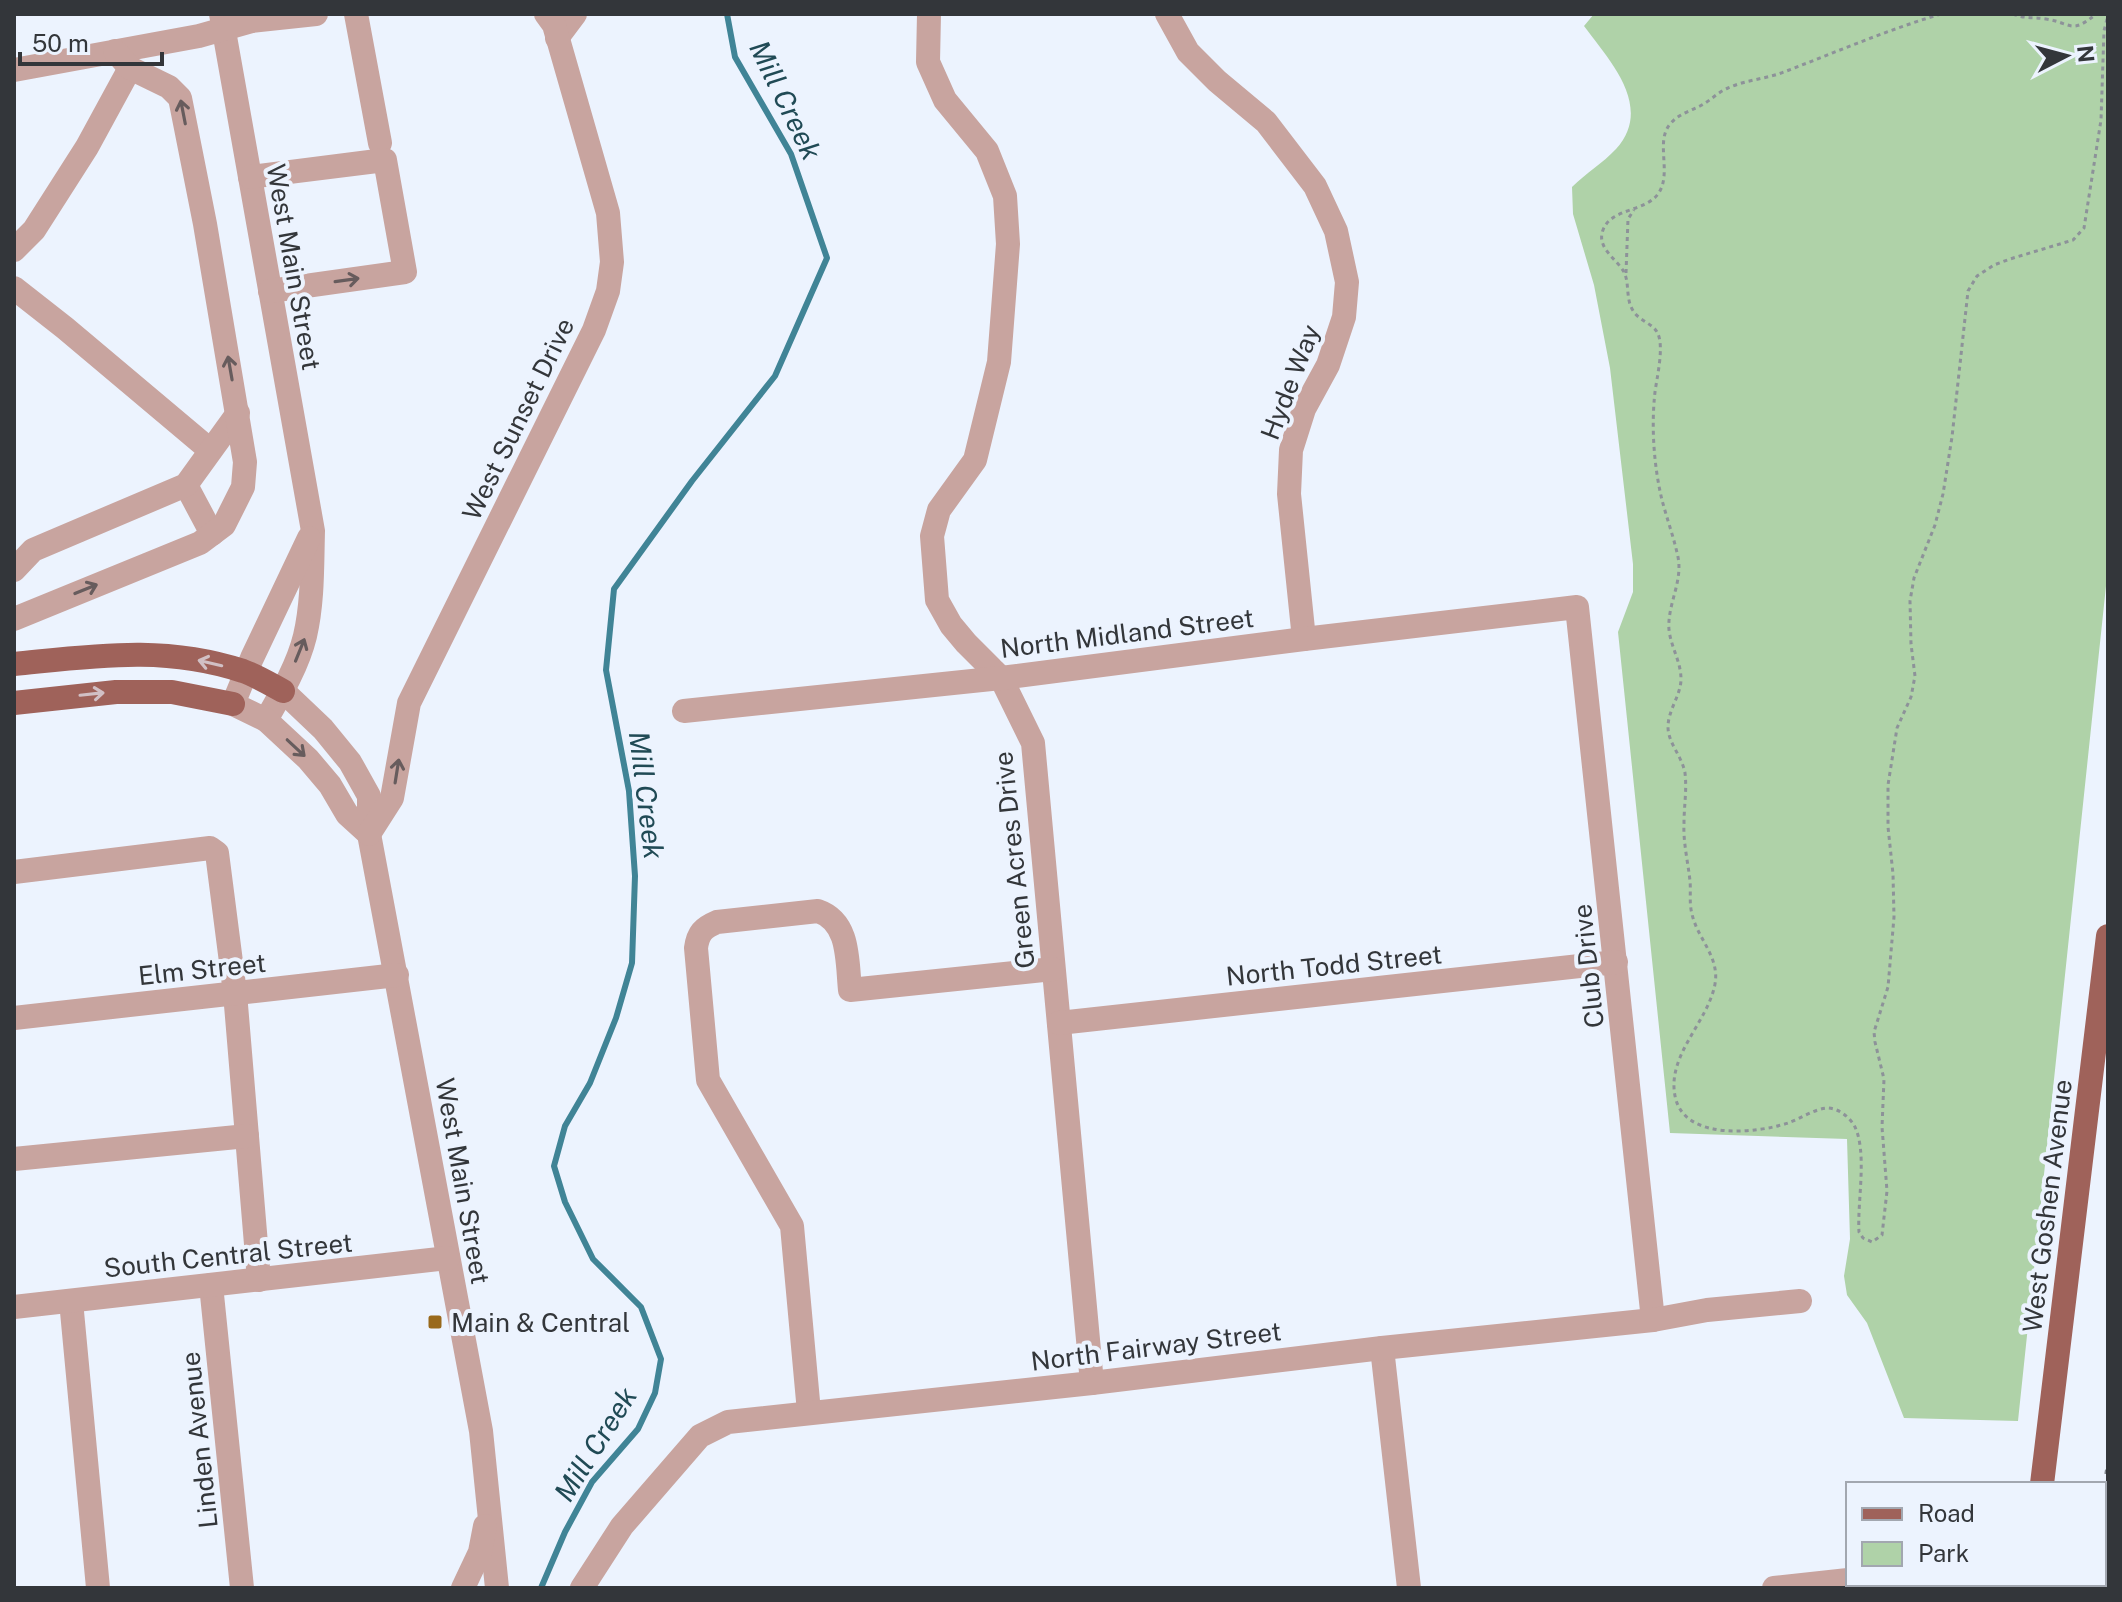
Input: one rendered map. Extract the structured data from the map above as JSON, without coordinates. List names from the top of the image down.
{
  "streets": {
    "main road": ["West Goshen Avenue"],
    "street": [
      "West Main Street",
      "Hyde Way",
      "West Sunset Drive",
      "North Midland Street",
      "Green Acres Drive",
      "North Todd Street",
      "Club Drive",
      "Elm Street",
      "South Central Street",
      "North Fairway Street",
      "Linden Avenue"
    ]
  },
  "crossings": [
    ["West Main Street", "West Sunset Drive"],
    ["West Main Street", "Elm Street"],
    ["West Main Street", "South Central Street"],
    ["Hyde Way", "North Midland Street"],
    ["North Midland Street", "Green Acres Drive"],
    ["North Midland Street", "Club Drive"],
    ["Green Acres Drive", "North Todd Street"],
    ["Green Acres Drive", "North Fairway Street"],
    ["North Todd Street", "Club Drive"],
    ["Club Drive", "North Fairway Street"],
    ["South Central Street", "Linden Avenue"]
  ],
  "one_way": ["West Sunset Drive"],
  "water": ["Mill Creek"],
  "places": {
    "transit": ["Main & Central"]
  },
  "legend": ["Road", "Park"],
  "scale_bar": "50 m",
  "north": "right"
}
